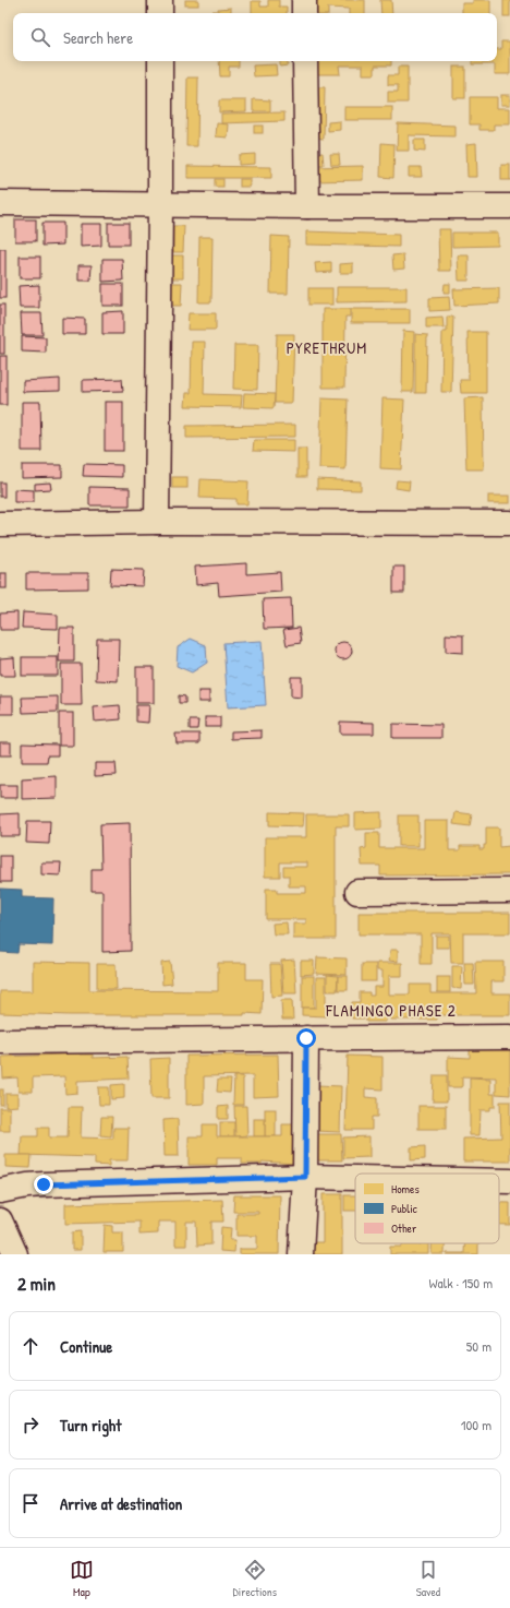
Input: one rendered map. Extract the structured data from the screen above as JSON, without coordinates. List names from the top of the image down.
{
  "districts": ["PYRETHRUM", "FLAMINGO PHASE 2"],
  "legend": ["Homes", "Public", "Other"],
  "page": {
    "search": "Search here",
    "heading": ["2 min", "Walk · 150 m"],
    "list": [
      ["Continue", "50 m"],
      ["Turn right", "100 m"],
      "Arrive at destination"
    ],
    "nav": ["Map", "Directions", "Saved"]
  }
}
